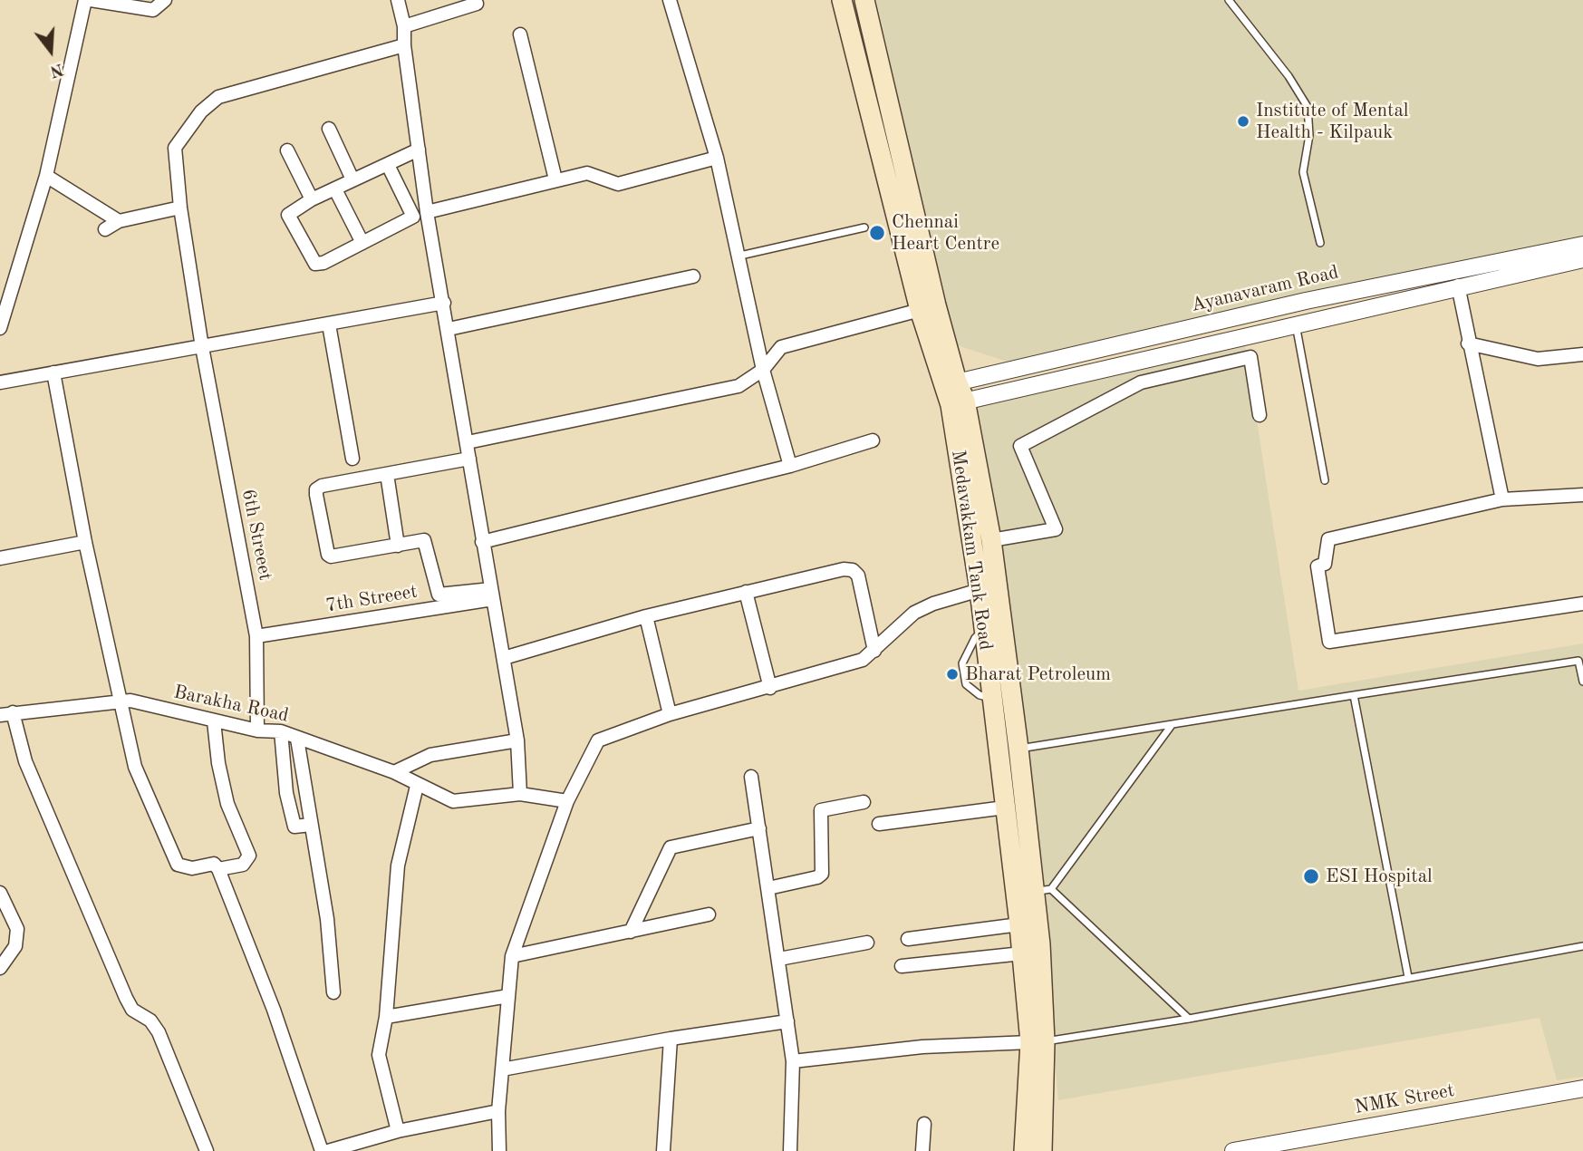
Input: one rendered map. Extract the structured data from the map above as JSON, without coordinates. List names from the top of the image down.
{
  "streets": {
    "main road": ["Medavakkam Tank Road"],
    "street": [
      "Ayanavaram Road",
      "6th Streeet",
      "7th Streeet",
      "Barakha Road",
      "NMK Street"
    ]
  },
  "crossings": [
    ["Ayanavaram Road", "Medavakkam Tank Road"],
    ["6th Streeet", "7th Streeet"],
    ["6th Streeet", "Barakha Road"]
  ],
  "places": [
    "Institute of Mental Health - Kilpauk",
    "Chennai Heart Centre",
    "Bharat Petroleum",
    "ESI Hospital"
  ],
  "north": "bottom"
}
